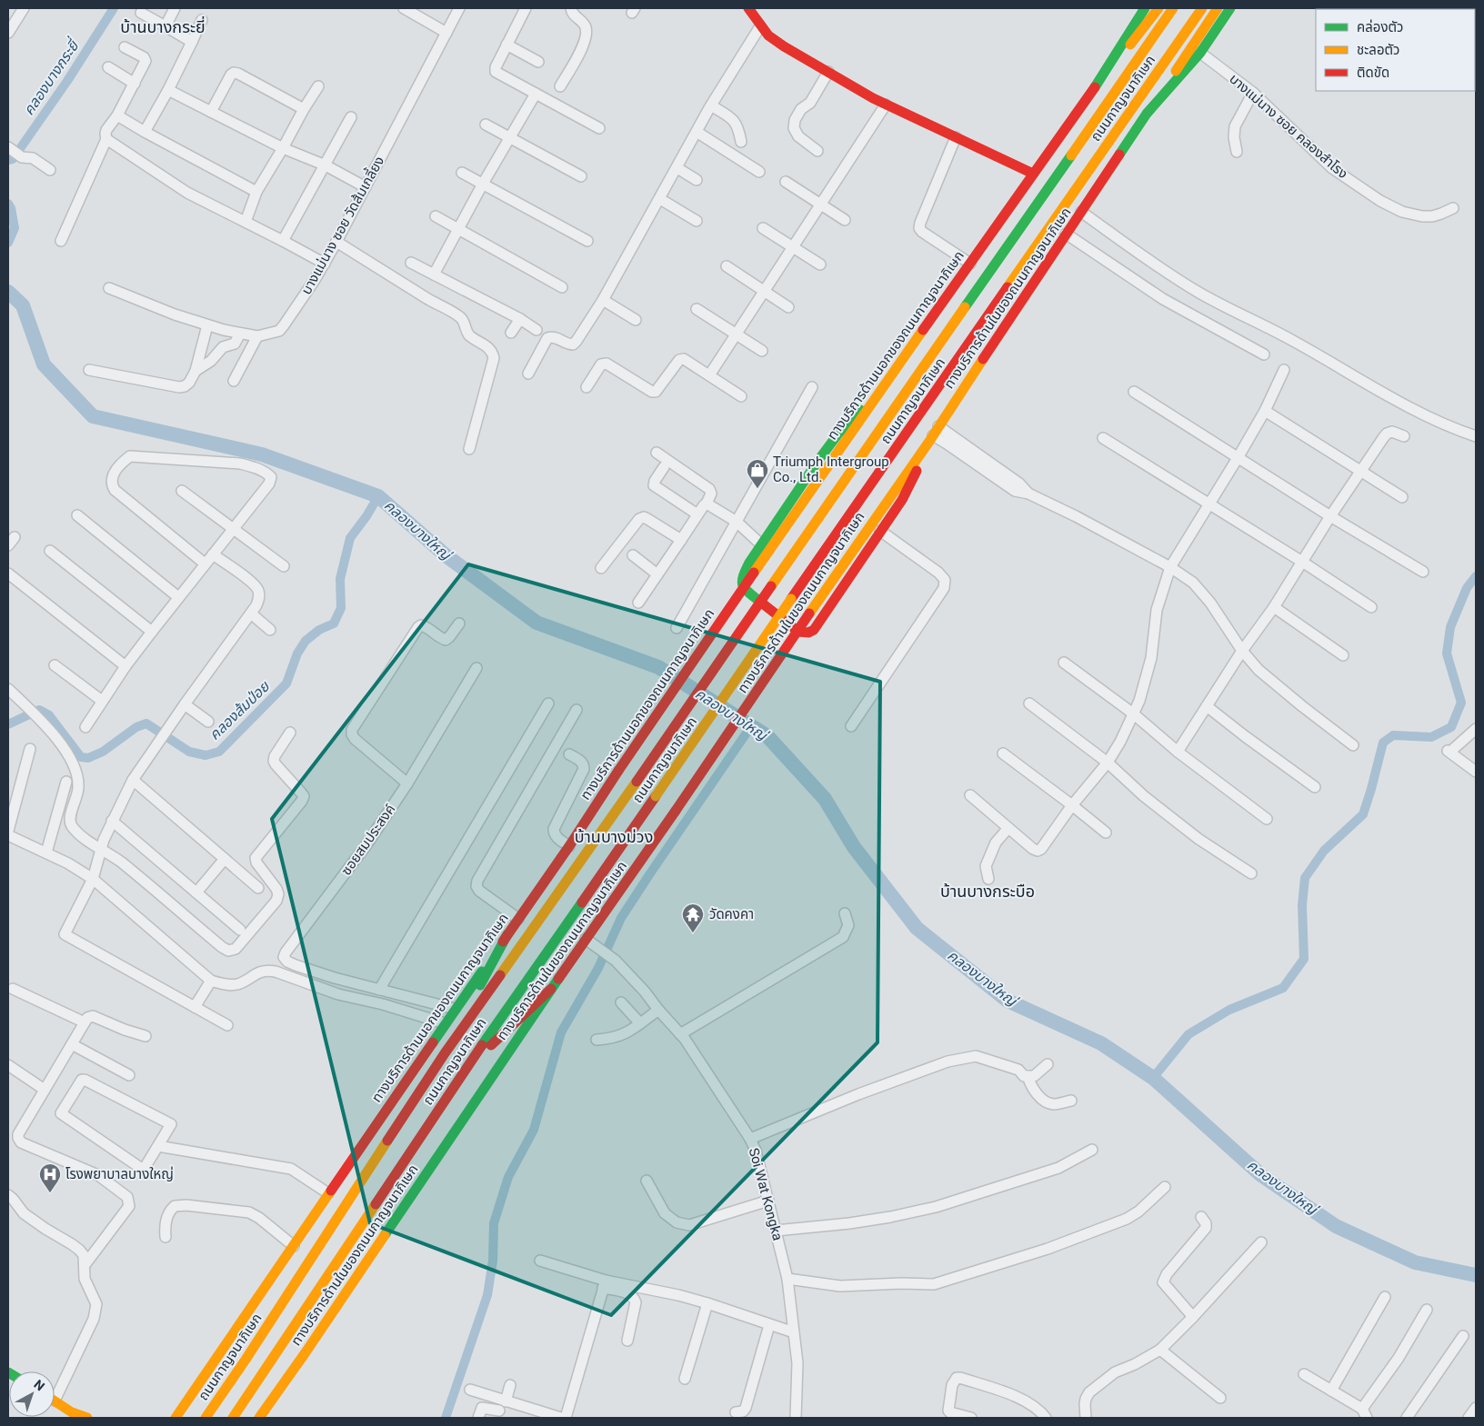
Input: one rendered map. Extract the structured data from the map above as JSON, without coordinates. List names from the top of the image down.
{
  "streets": {
    "main road": ["ถนนกาญจนาภิเษก", "ทางบริการด้านในของถนนกาญจนาภิเษก", "ทางบริการด้านนอกของถนนกาญจนาภิเษก"],
    "street": [
      "บางแม่นาง ซอย คลองสำโรง",
      "บางแม่นาง ซอย วัดส้มเกลี้ยง",
      "ซอยสมประสงค์",
      "Soi Wat Kongka"
    ]
  },
  "crossings": [
    ["บางแม่นาง ซอย คลองสำโรง", "ทางบริการด้านในของถนนกาญจนาภิเษก"],
    ["ทางบริการด้านในของถนนกาญจนาภิเษก", "Soi Wat Kongka"],
    ["ทางบริการด้านนอกของถนนกาญจนาภิเษก", "ซอยสมประสงค์"]
  ],
  "districts": ["บ้านบางกระยี่", "บ้านบางม่วง", "บ้านบางกระบือ"],
  "water": ["คลองบางกระยี่", "คลองบางใหญ่", "คลองส้มป่อย"],
  "places": {
    "shop": ["Triumph Intergroup Co., Ltd."],
    "temple": ["วัดคงคา"],
    "hospital": ["โรงพยาบาลบางใหญ่"]
  },
  "legend": ["คล่องตัว", "ชะลอตัว", "ติดขัด"],
  "north": "top right"
}
